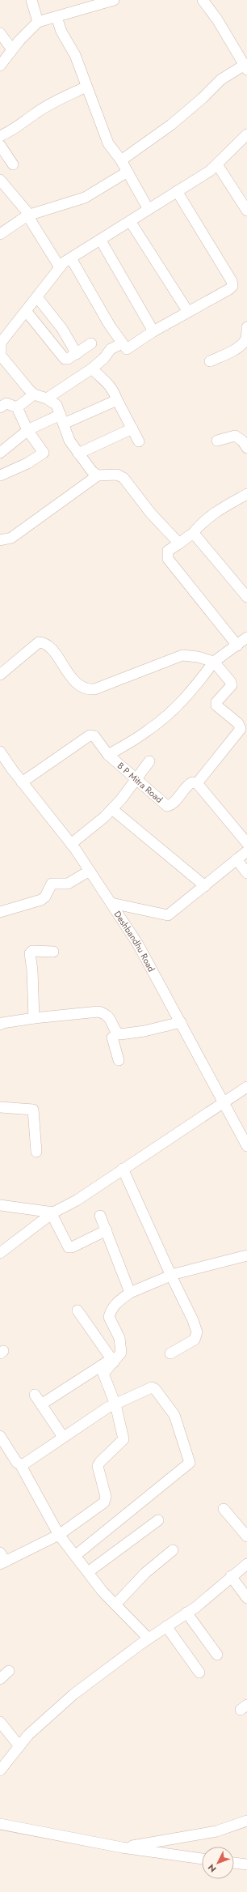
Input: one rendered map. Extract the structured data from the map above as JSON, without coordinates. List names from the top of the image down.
{
  "streets": {
    "street": ["B P Mitra Road", "Deshbandhu Road"]
  },
  "crossings": [
    ["B P Mitra Road", "Deshbandhu Road"]
  ],
  "north": "bottom left"
}
